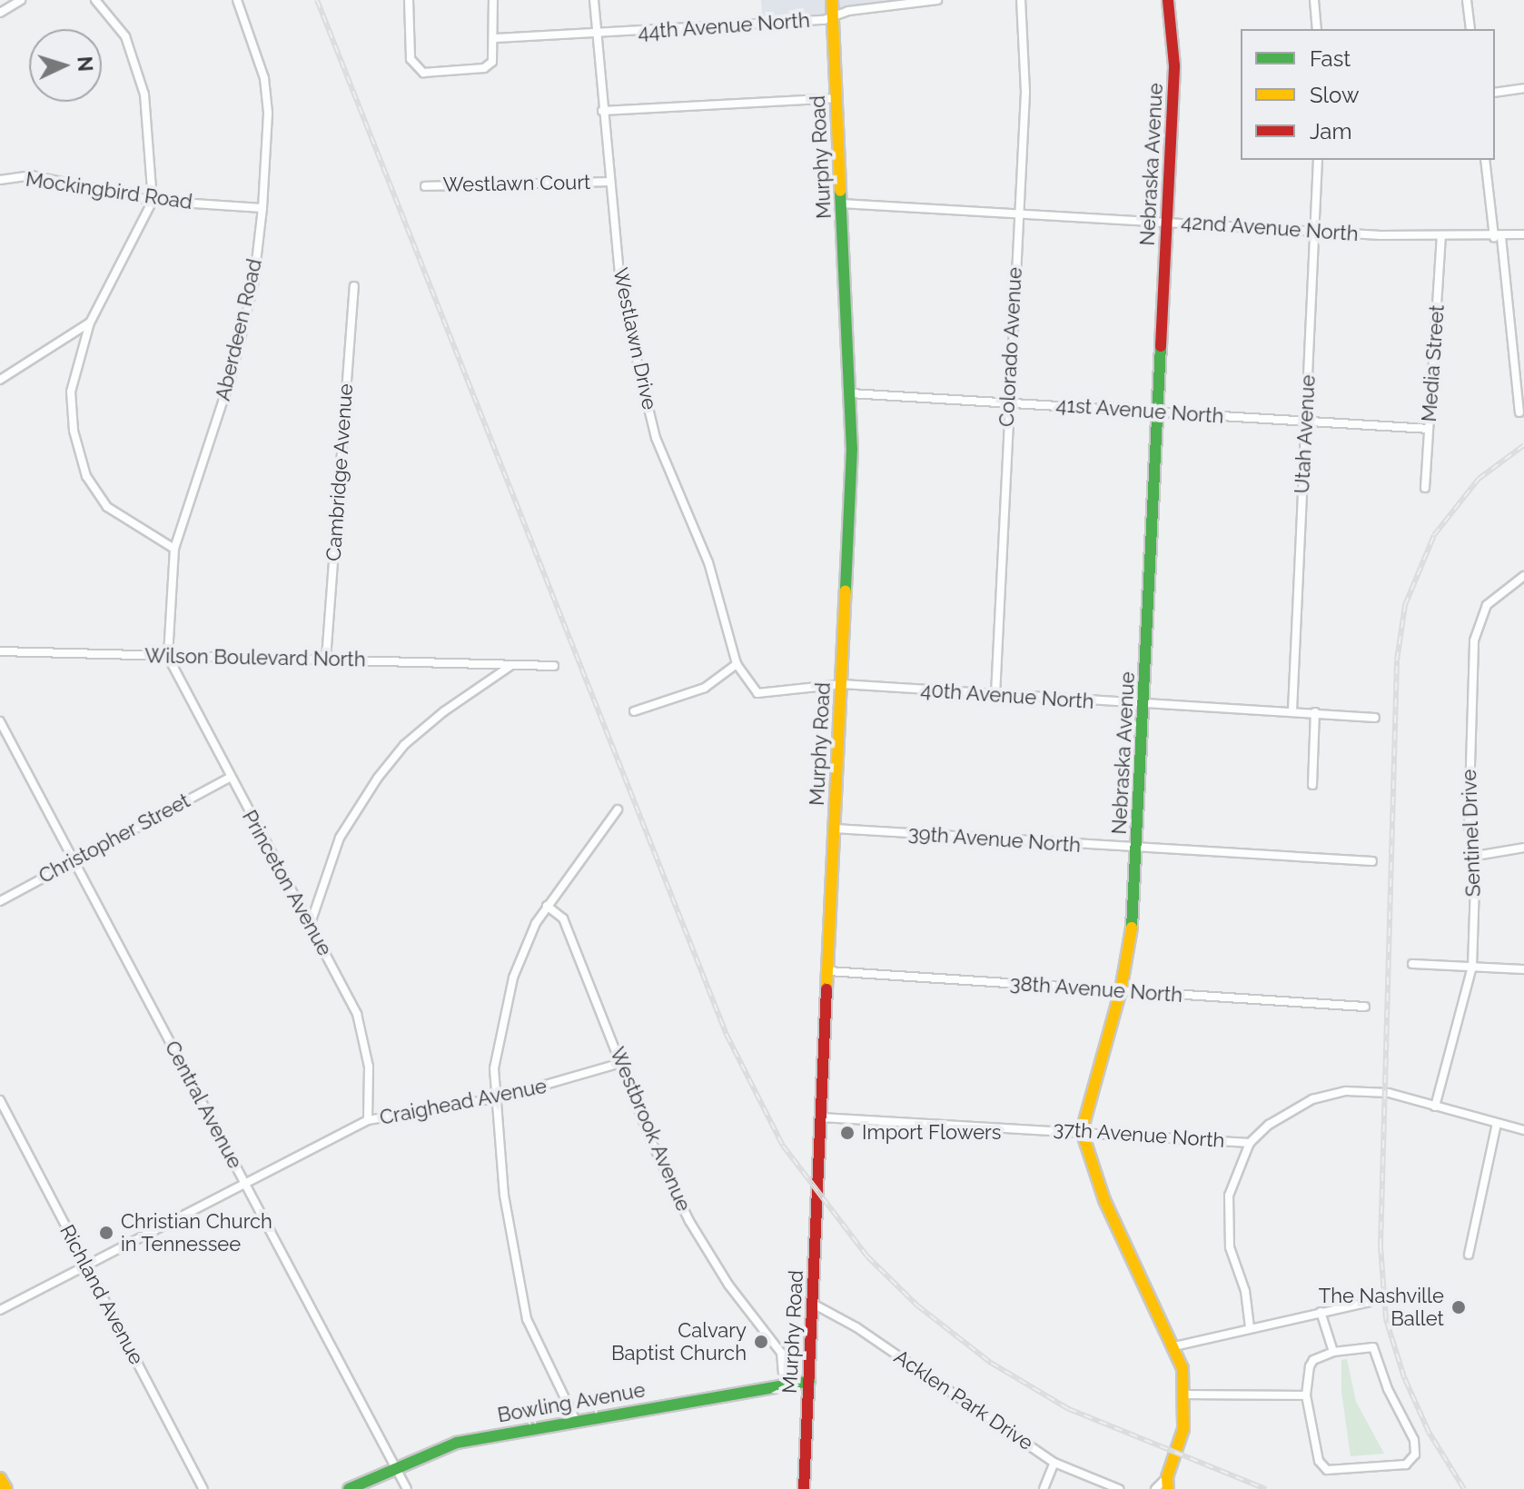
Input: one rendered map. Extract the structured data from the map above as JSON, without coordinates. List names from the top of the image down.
{
  "streets": {
    "street": [
      "44th Avenue North",
      "Murphy Road",
      "Nebraska Avenue",
      "Westlawn Court",
      "Mockingbird Road",
      "42nd Avenue North",
      "Aberdeen Road",
      "Westlawn Drive",
      "Colorado Avenue",
      "Media Street",
      "41st Avenue North",
      "Utah Avenue",
      "Cambridge Avenue",
      "Wilson Boulevard North",
      "40th Avenue North",
      "Sentinel Drive",
      "Christopher Street",
      "39th Avenue North",
      "Princeton Avenue",
      "38th Avenue North",
      "Craighead Avenue",
      "Central Avenue",
      "Westbrook Avenue",
      "37th Avenue North",
      "Richland Avenue",
      "Acklen Park Drive",
      "Bowling Avenue"
    ]
  },
  "crossings": [
    ["44th Avenue North", "Murphy Road"],
    ["44th Avenue North", "Westlawn Drive"],
    ["Murphy Road", "42nd Avenue North"],
    ["Murphy Road", "41st Avenue North"],
    ["Murphy Road", "40th Avenue North"],
    ["Murphy Road", "39th Avenue North"],
    ["Murphy Road", "38th Avenue North"],
    ["Murphy Road", "37th Avenue North"],
    ["Murphy Road", "Acklen Park Drive"],
    ["Murphy Road", "Bowling Avenue"],
    ["Nebraska Avenue", "42nd Avenue North"],
    ["Nebraska Avenue", "41st Avenue North"],
    ["Nebraska Avenue", "40th Avenue North"],
    ["Nebraska Avenue", "39th Avenue North"],
    ["Nebraska Avenue", "38th Avenue North"],
    ["Nebraska Avenue", "37th Avenue North"],
    ["Westlawn Court", "Westlawn Drive"],
    ["Mockingbird Road", "Aberdeen Road"],
    ["42nd Avenue North", "Colorado Avenue"],
    ["42nd Avenue North", "Media Street"],
    ["42nd Avenue North", "Utah Avenue"],
    ["Aberdeen Road", "Wilson Boulevard North"],
    ["Aberdeen Road", "Princeton Avenue"],
    ["Westlawn Drive", "40th Avenue North"],
    ["Colorado Avenue", "41st Avenue North"],
    ["Colorado Avenue", "40th Avenue North"],
    ["Media Street", "41st Avenue North"],
    ["41st Avenue North", "Utah Avenue"],
    ["Utah Avenue", "40th Avenue North"],
    ["Cambridge Avenue", "Wilson Boulevard North"],
    ["Wilson Boulevard North", "Princeton Avenue"],
    ["Sentinel Drive", "37th Avenue North"],
    ["Christopher Street", "Princeton Avenue"],
    ["Christopher Street", "Central Avenue"],
    ["Princeton Avenue", "Craighead Avenue"],
    ["Craighead Avenue", "Central Avenue"],
    ["Craighead Avenue", "Westbrook Avenue"],
    ["Craighead Avenue", "Richland Avenue"],
    ["Central Avenue", "Bowling Avenue"],
    ["Westbrook Avenue", "Bowling Avenue"]
  ],
  "places": [
    "Import Flowers",
    "Christian Church in Tennessee",
    "The Nashville Ballet",
    "Calvary Baptist Church"
  ],
  "legend": ["Fast", "Slow", "Jam"],
  "north": "right"
}
